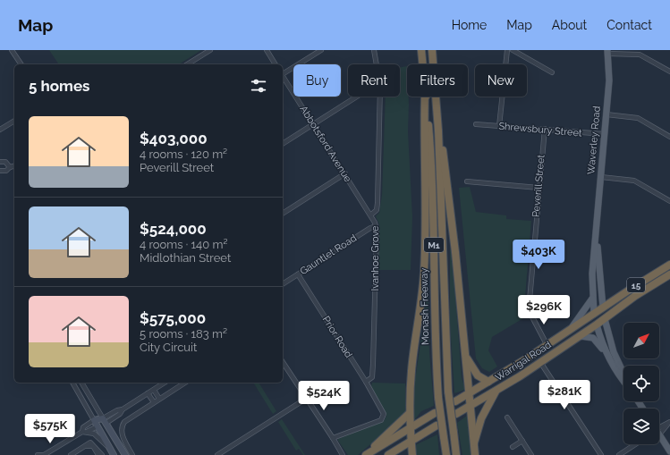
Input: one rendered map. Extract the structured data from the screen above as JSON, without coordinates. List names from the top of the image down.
{
  "streets": {
    "highway": [
      "Waverley Road",
      "M1",
      "15",
      "Monash Freeway",
      "Warrigal Road"
    ],
    "street": [
      "Shrewsbury Street",
      "Abbotsford Avenue",
      "Peverill Street",
      "Gauntlet Road",
      "Ivanhoe Grove",
      "Prior Road"
    ]
  },
  "crossings": [
    ["Shrewsbury Street", "Waverley Road"],
    ["Shrewsbury Street", "Peverill Street"],
    ["Waverley Road", "Warrigal Road"],
    ["Abbotsford Avenue", "Ivanhoe Grove"],
    ["Peverill Street", "Warrigal Road"],
    ["Gauntlet Road", "Ivanhoe Grove"],
    ["Gauntlet Road", "Prior Road"],
    ["Ivanhoe Grove", "Prior Road"]
  ],
  "north": "top right",
  "page": {
    "header": "Map",
    "nav": [
      "Home",
      "Map",
      "About",
      "Contact"
    ],
    "chip": [
      "Buy",
      "Rent",
      "Filters",
      "New"
    ],
    "heading": "5 homes",
    "list": [
      {
        "name": "$403,000",
        "note": "4 rooms · 120 m² · Peverill Street"
      },
      {
        "name": "$524,000",
        "note": "4 rooms · 140 m² · Midlothian Street"
      },
      {
        "name": "$575,000",
        "note": "5 rooms · 183 m² · City Circuit"
      }
    ],
    "price": [
      "$403K",
      "$296K",
      "$281K",
      "$524K",
      "$575K"
    ]
  }
}
